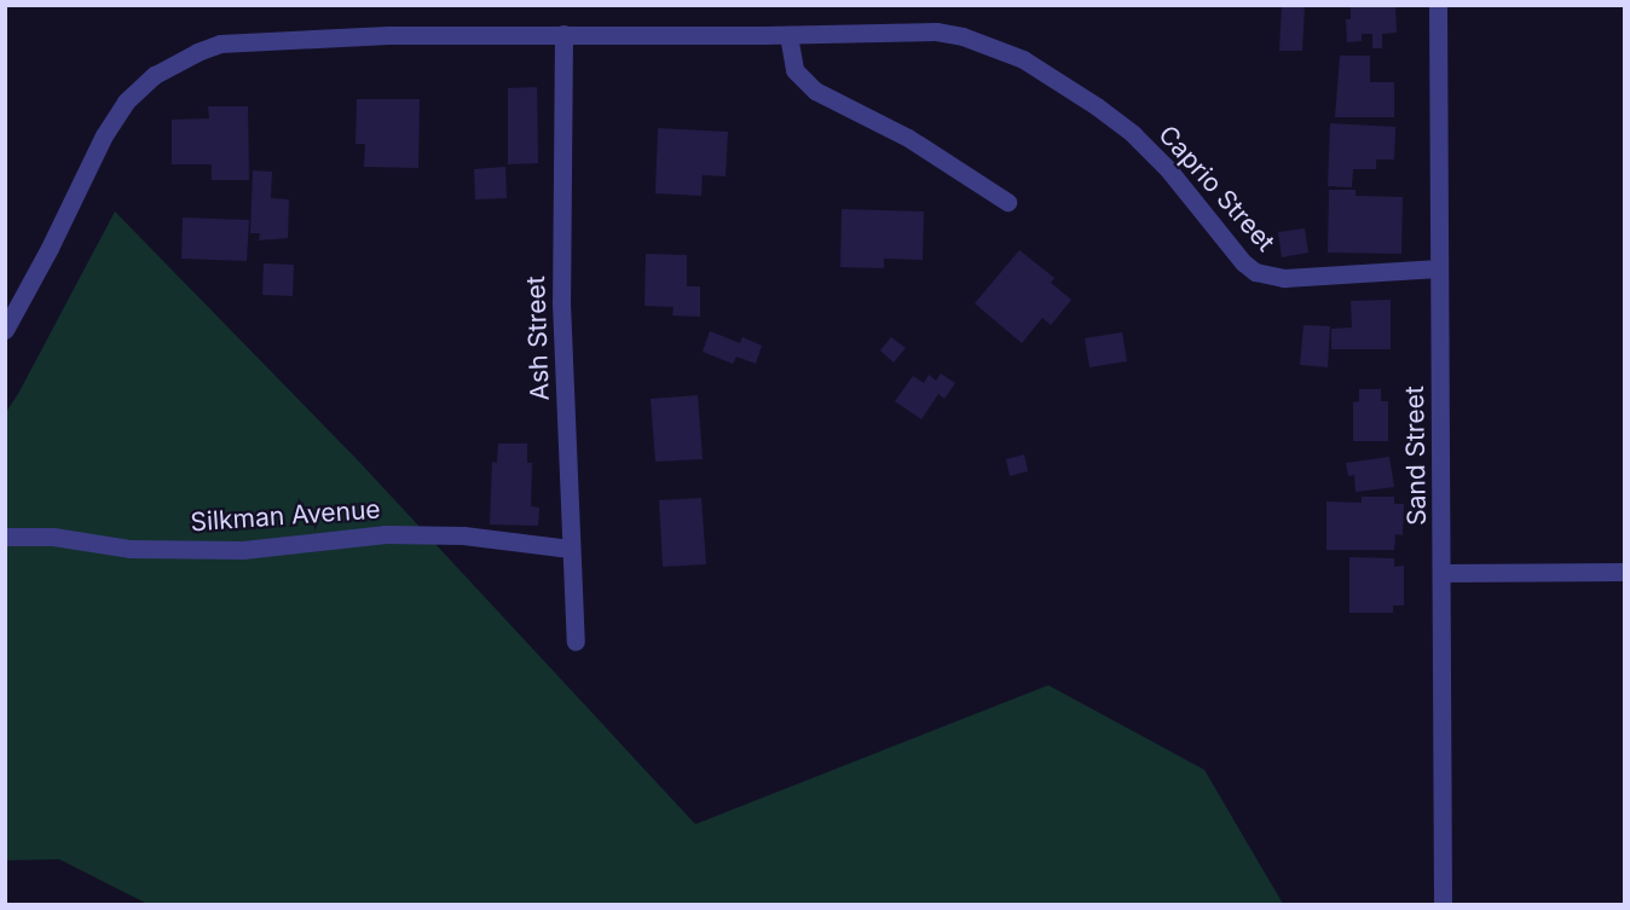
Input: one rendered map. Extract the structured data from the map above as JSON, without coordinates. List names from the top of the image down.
{
  "streets": {
    "street": [
      "Caprio Street",
      "Ash Street",
      "Sand Street",
      "Silkman Avenue"
    ]
  },
  "crossings": [
    ["Caprio Street", "Ash Street"],
    ["Caprio Street", "Sand Street"],
    ["Ash Street", "Silkman Avenue"]
  ]
}
